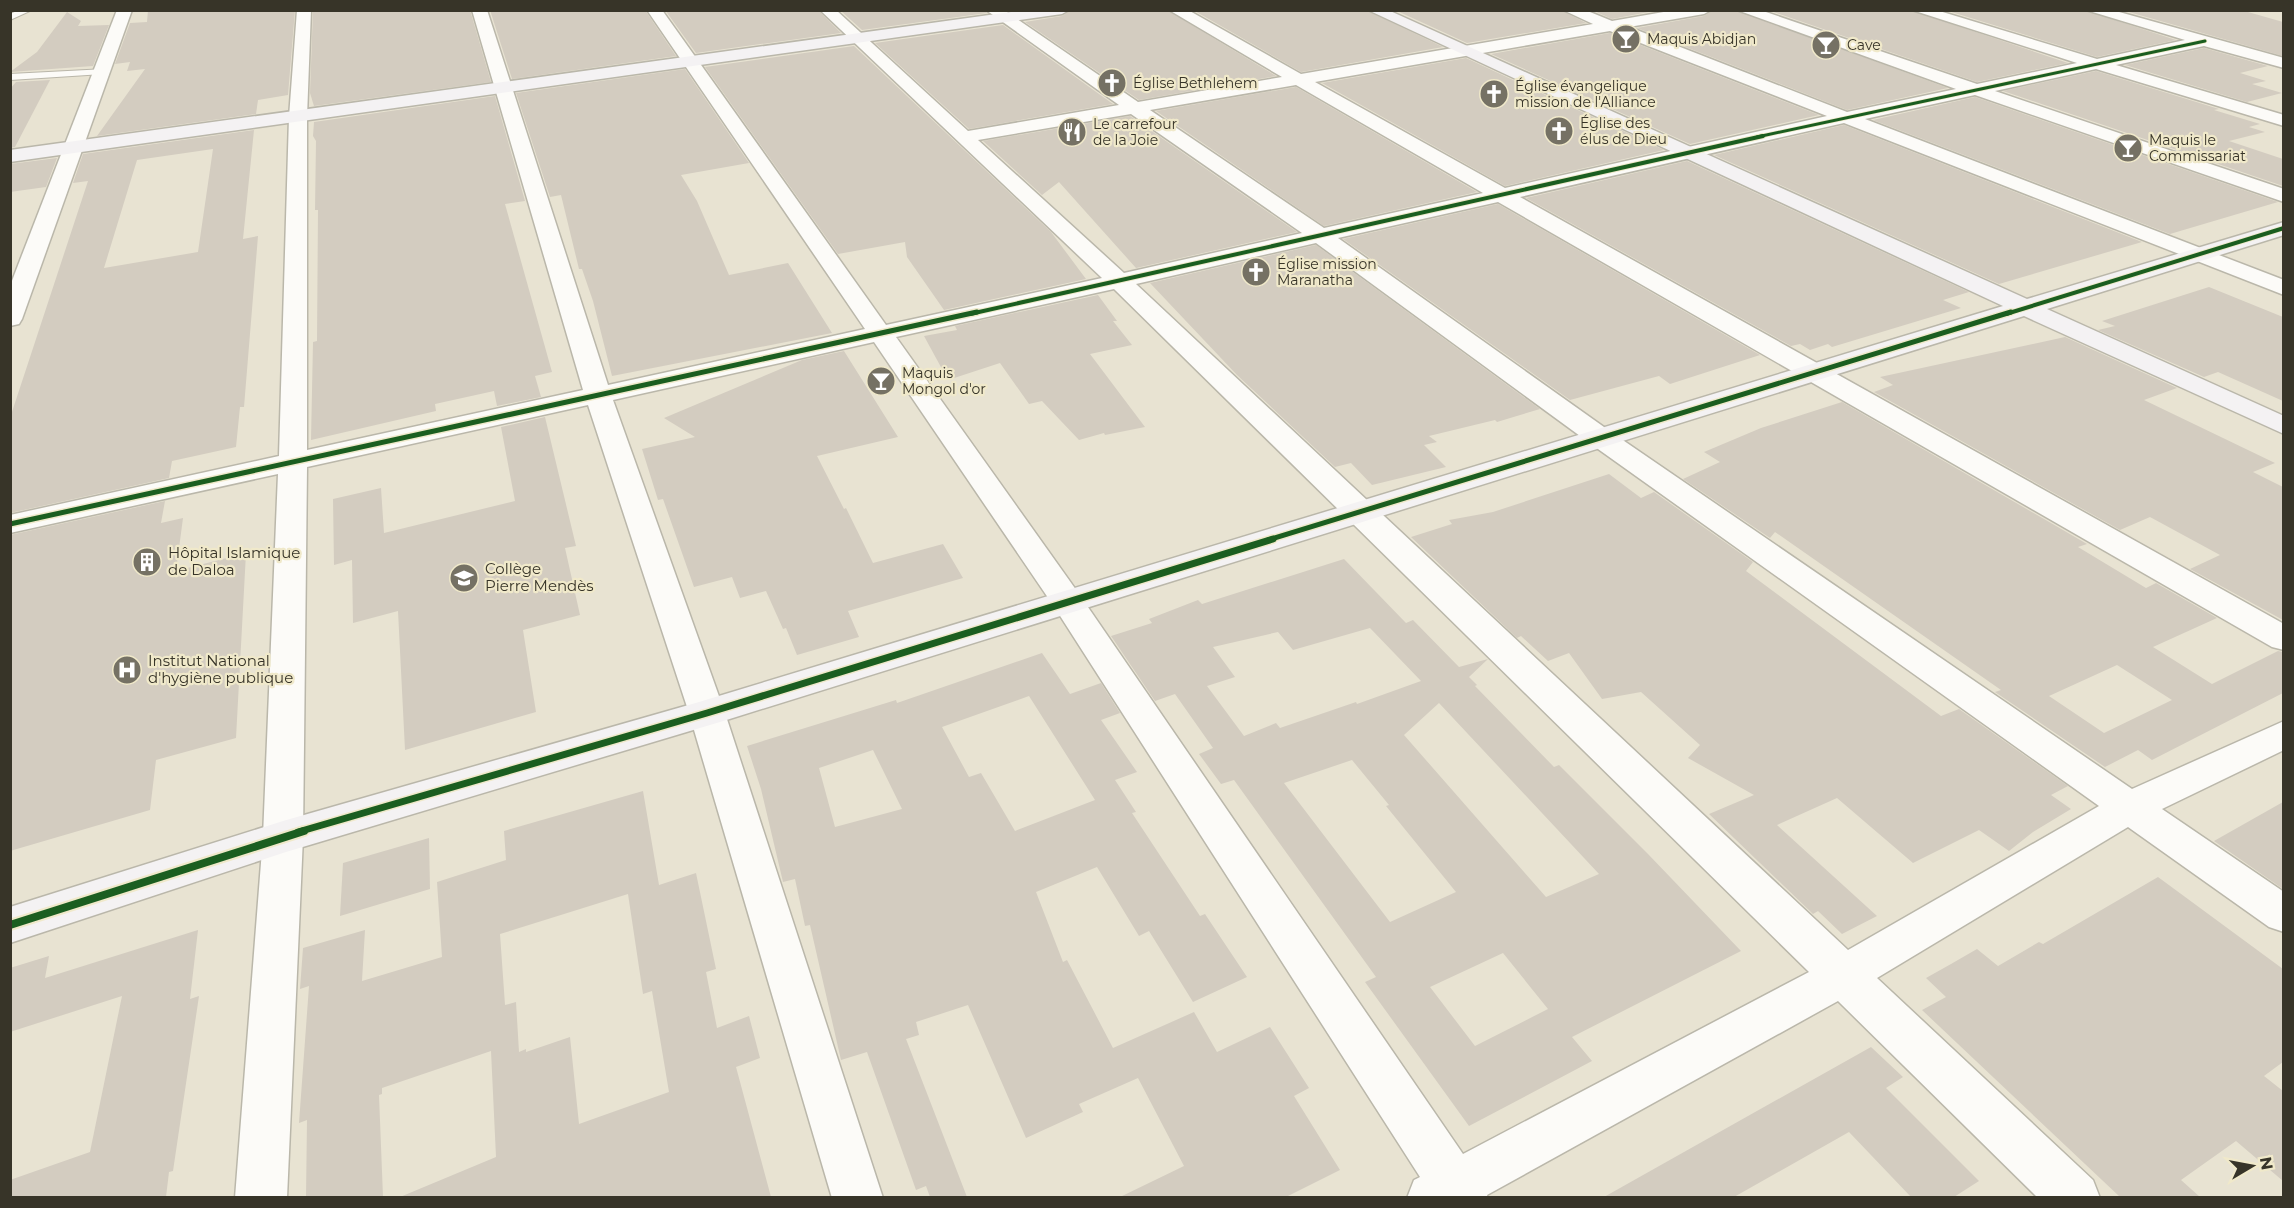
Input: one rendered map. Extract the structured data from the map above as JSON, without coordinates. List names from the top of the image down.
{
  "places": {
    "bar": [
      "Maquis Abidjan",
      "Cave",
      "Maquis le Commissariat",
      "Maquis Mongol d'or"
    ],
    "church": [
      "Église Bethlehem",
      "Église évangelique mission de l'Alliance",
      "Église des élus de Dieu",
      "Église mission Maranatha"
    ],
    "restaurant": ["Le carrefour de la Joie"],
    "building": ["Hôpital Islamique de Daloa"],
    "school or university": ["Collège Pierre Mendès"],
    "hospital": ["Institut National d'hygiène publique"]
  },
  "north": "right"
}
